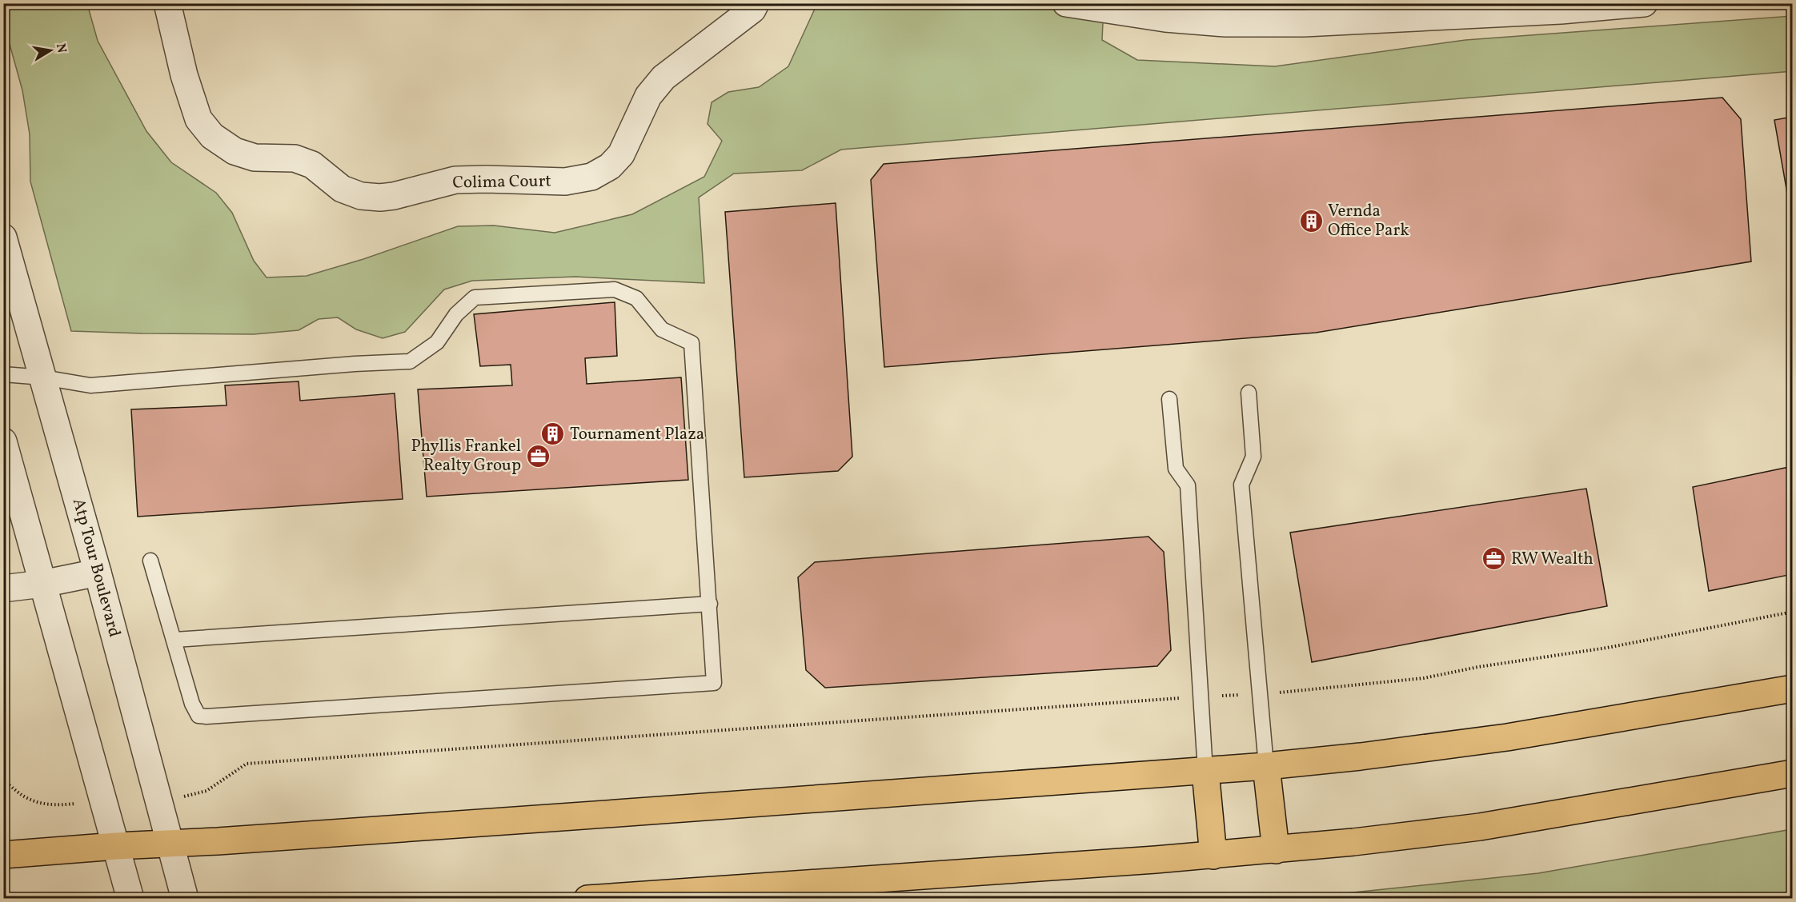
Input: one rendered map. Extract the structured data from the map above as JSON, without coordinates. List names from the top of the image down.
{
  "streets": {
    "street": ["Colima Court", "Atp Tour Boulevard"]
  },
  "places": {
    "building": ["Vernda Office Park", "Tournament Plaza"],
    "office": ["Phyllis Frankel Realty Group", "RW Wealth"]
  },
  "north": "right"
}
